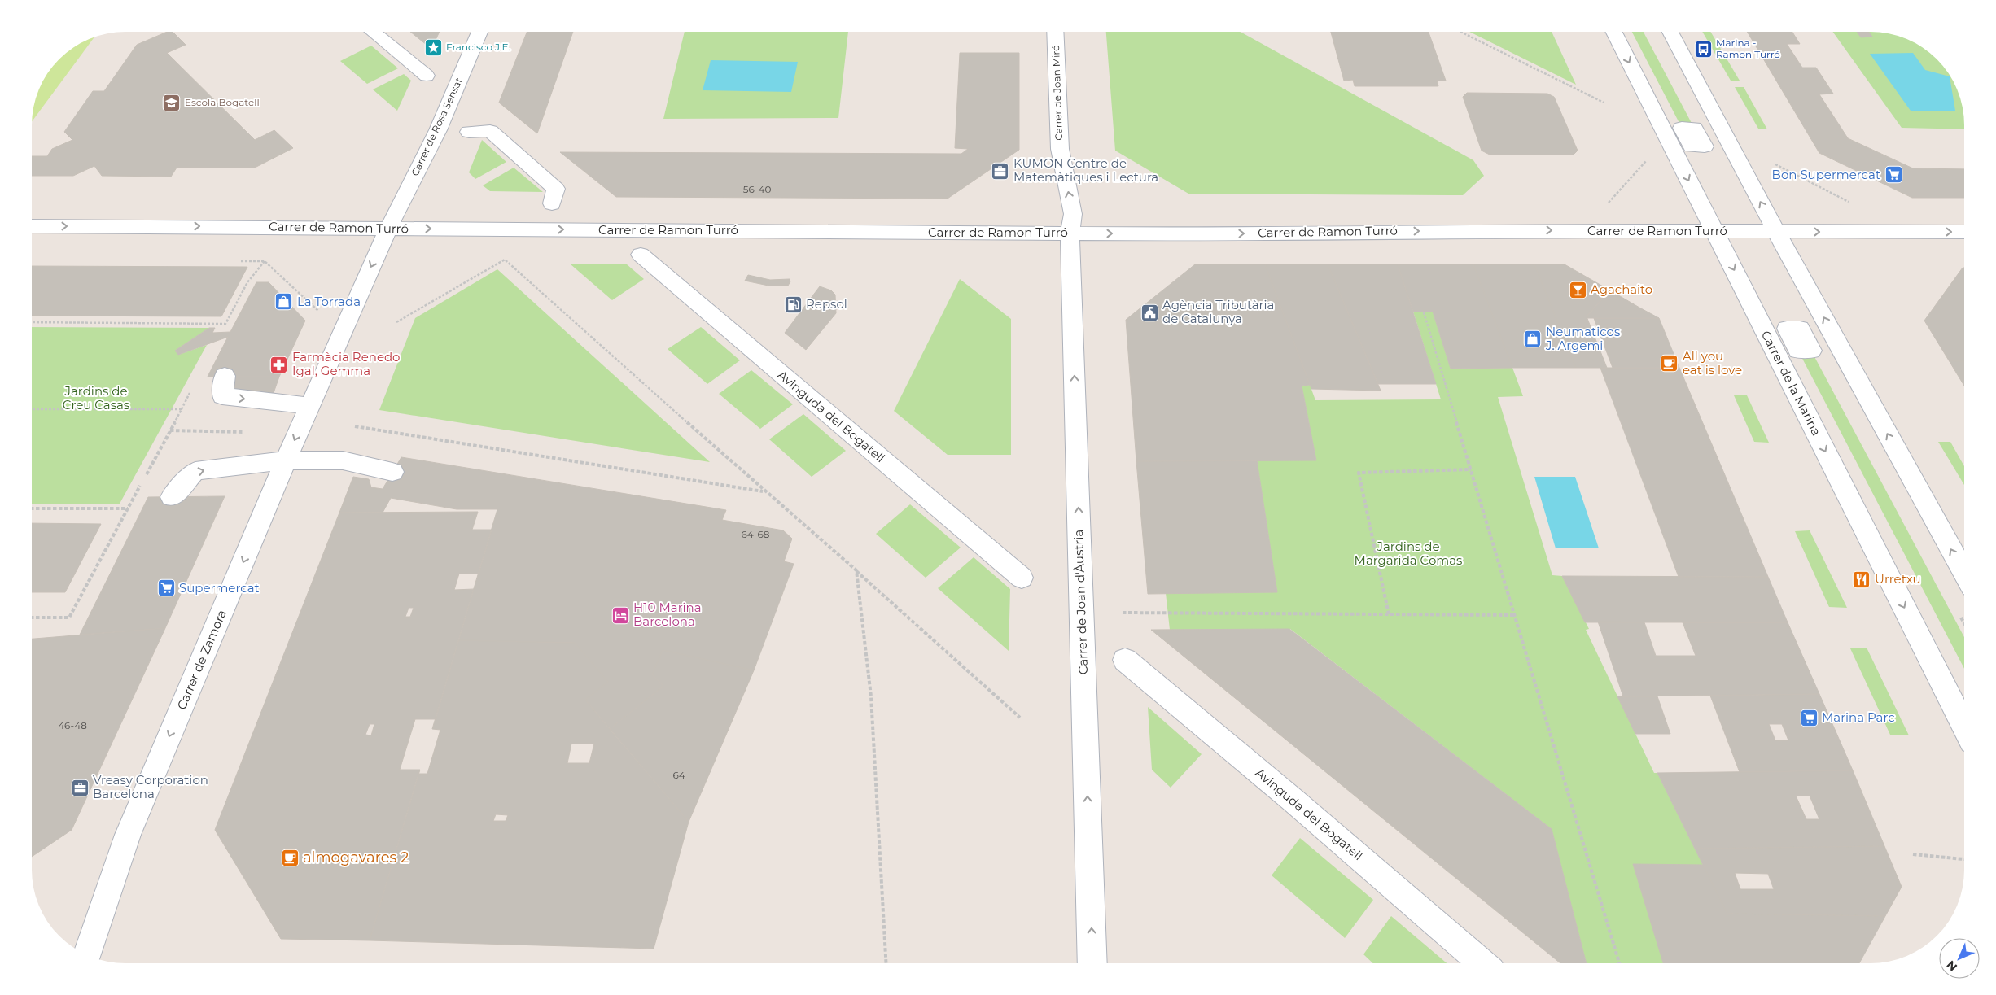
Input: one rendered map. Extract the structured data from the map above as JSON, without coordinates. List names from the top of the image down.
{
  "streets": {
    "street": [
      "Carrer de Joan Miró",
      "Carrer de Rosa Sensat",
      "Carrer de Ramon Turró",
      "Carrer de la Marina",
      "Avinguda del Bogatell",
      "Carrer de Joan d'Àustria",
      "Carrer de Zamora"
    ]
  },
  "crossings": [
    ["Carrer de Joan Miró", "Carrer de Ramon Turró"],
    ["Carrer de Joan Miró", "Carrer de Joan d'Àustria"],
    ["Carrer de Rosa Sensat", "Carrer de Ramon Turró"],
    ["Carrer de Rosa Sensat", "Carrer de Zamora"],
    ["Carrer de Ramon Turró", "Carrer de la Marina"],
    ["Carrer de Ramon Turró", "Carrer de Joan d'Àustria"],
    ["Carrer de Ramon Turró", "Carrer de Zamora"]
  ],
  "one_way": [
    "Carrer de Joan Miró",
    "Carrer de Ramon Turró",
    "Carrer de Joan d'Àustria",
    "Carrer de Zamora"
  ],
  "parks": ["Jardins de Creu Casas", "Jardins de Margarida Comas"],
  "places": {
    "place": ["Francisco J.E."],
    "bus stop": ["Marina - Ramon Turró"],
    "school or university": ["Escola Bogatell"],
    "office": ["KUMON Centre de Matemàtiques i Lectura", "Vreasy Corporation Barcelona"],
    "supermarket": ["Bon Supermercat", "Supermercat", "Marina Parc"],
    "bar": ["Agachaito"],
    "shop": ["La Torrada", "Neumaticos J. Argemi"],
    "fuel station": ["Repsol"],
    "public building": ["Agència Tributària de Catalunya"],
    "cafe": ["All you eat is love", "almogavares 2"],
    "pharmacy": ["Farmàcia Renedo Igal, Gemma"],
    "restaurant": ["Urretxu"],
    "hotel": ["H10 Marina Barcelona"]
  },
  "house_numbers": [
    "56-40",
    "64-68",
    "46-48",
    "64"
  ],
  "north": "bottom left"
}
